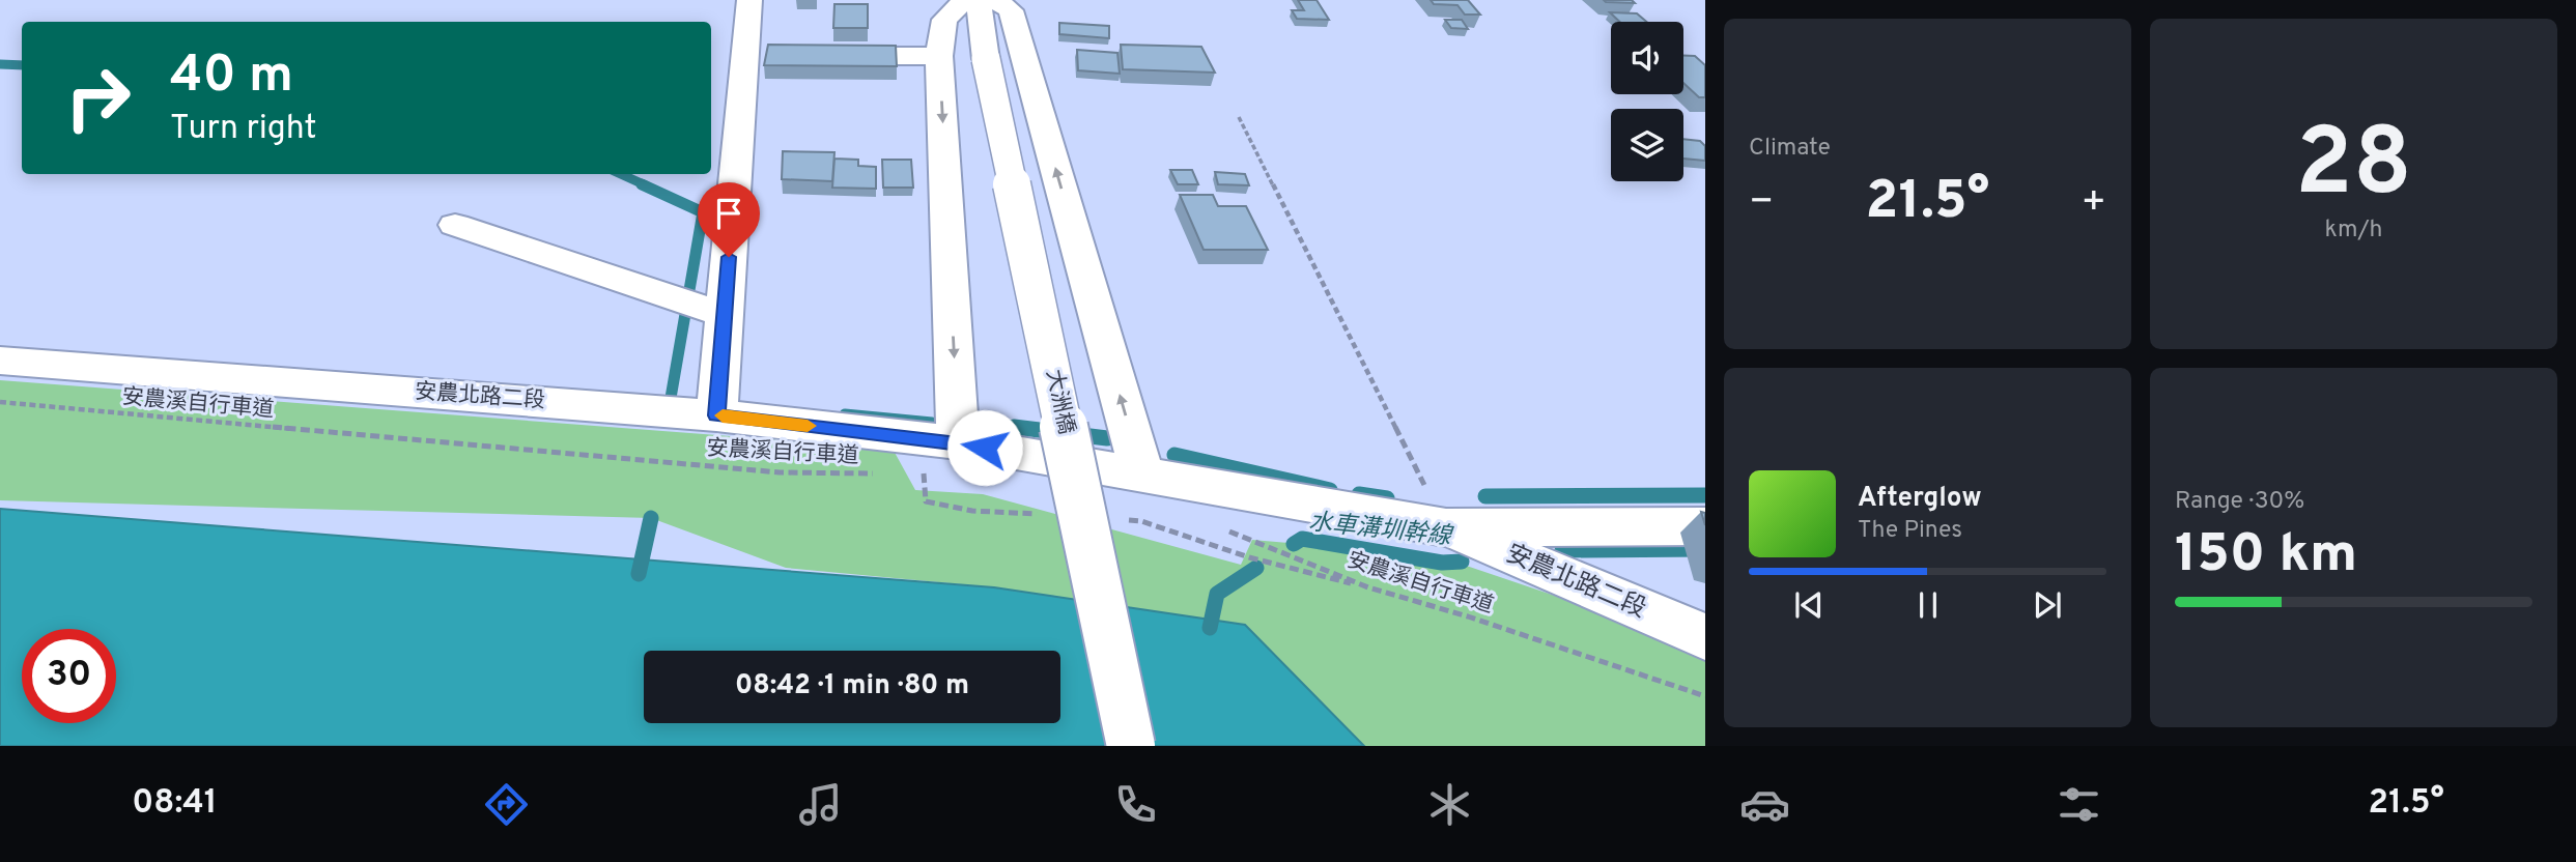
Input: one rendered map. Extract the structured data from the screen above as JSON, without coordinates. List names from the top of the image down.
{
  "streets": {
    "street": ["安農北路二段", "大洲橋"],
    "path": ["安農溪自行車道"]
  },
  "water": ["水車溝圳幹線"],
  "page": {
    "tile": [
      "Climate",
      ["28", "km/h"],
      ["Range · 30%", "150 km"]
    ],
    "turn": ["40 m", "Turn right"],
    "heat": ["−", "21.5°", "+"],
    "song": ["Afterglow", "The Pines"],
    "limit": "30",
    "trip": "08:42 · 1 min · 80 m",
    "tabs": ["08:41", "21.5°"]
  }
}
